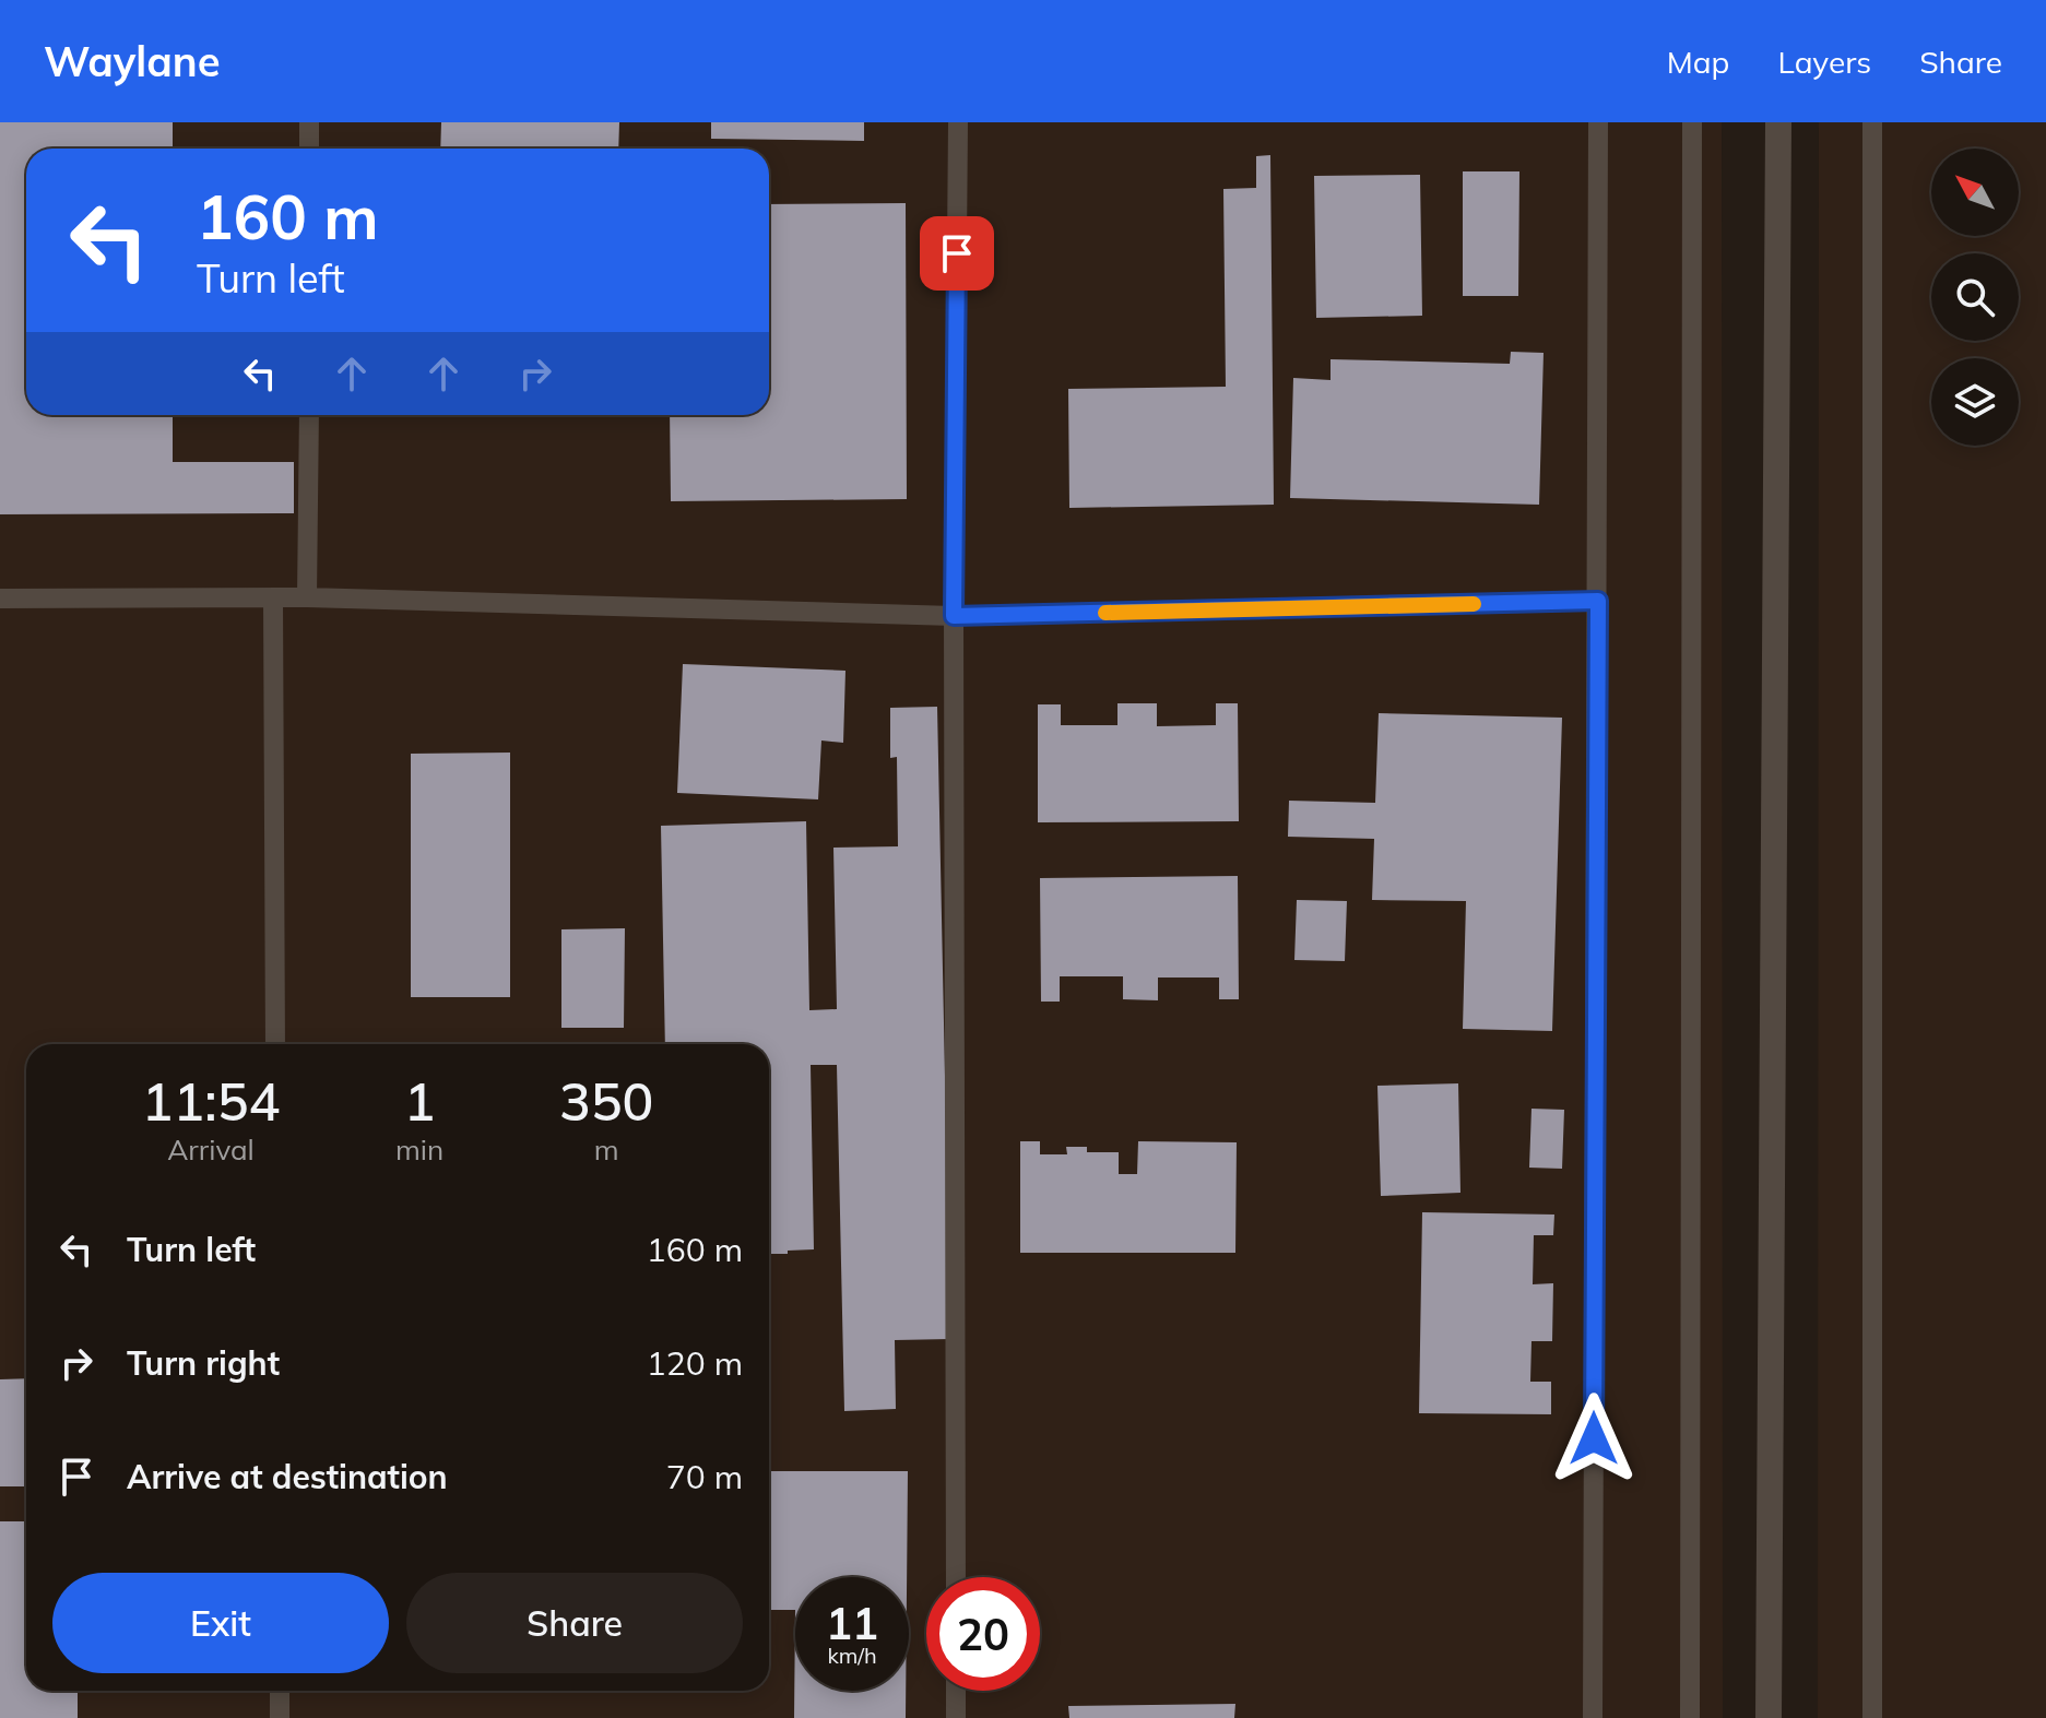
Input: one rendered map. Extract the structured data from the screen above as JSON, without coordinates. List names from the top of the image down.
{
  "north": "top left",
  "page": {
    "header": "Waylane",
    "nav": ["Map", "Layers", "Share"],
    "turn": ["160 m", "Turn left"],
    "eta": [
      "11:54",
      "Arrival",
      "1",
      "min",
      "350",
      "m"
    ],
    "list": [
      {
        "name": "Turn left",
        "value": "160 m"
      },
      {
        "name": "Turn right",
        "value": "120 m"
      },
      {
        "name": "Arrive at destination",
        "value": "70 m"
      }
    ],
    "buttons": ["Exit", "Share"],
    "speed": "11 km/h",
    "limit": "20"
  }
}
